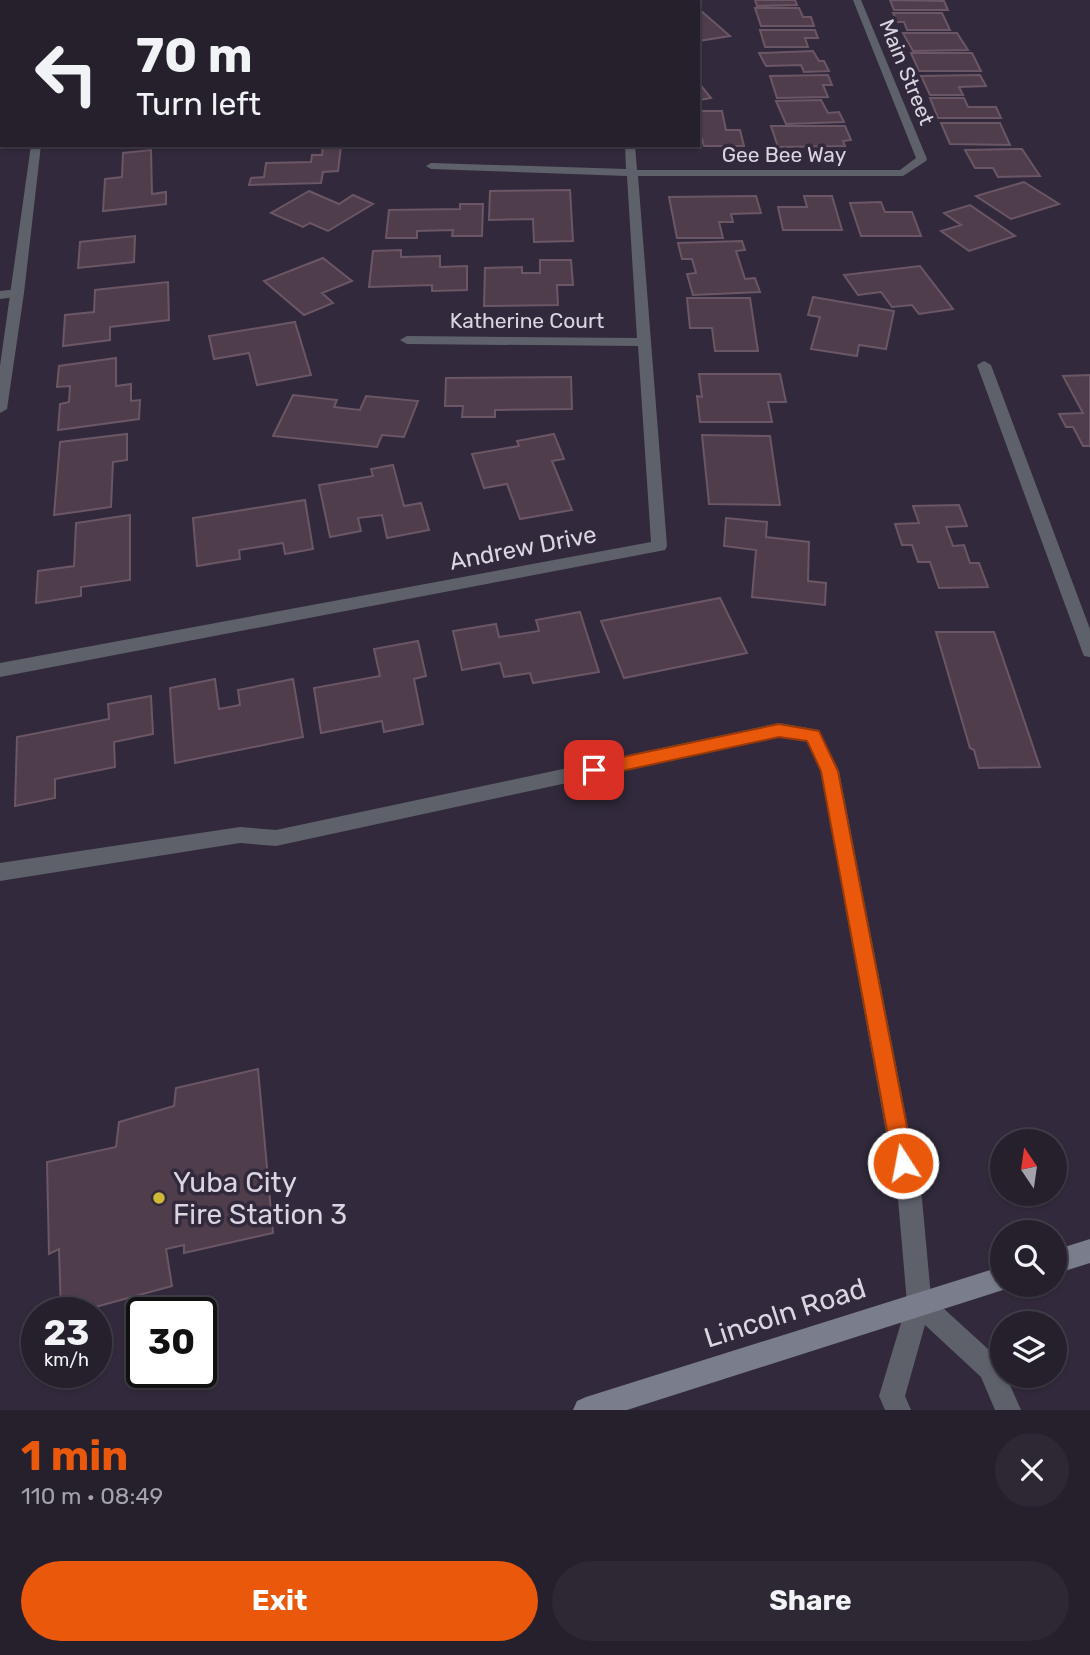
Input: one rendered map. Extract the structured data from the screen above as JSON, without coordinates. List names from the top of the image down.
{
  "streets": {
    "main road": ["Lincoln Road"],
    "street": [
      "Main Street",
      "Gee Bee Way",
      "Katherine Court",
      "Andrew Drive"
    ]
  },
  "crossings": [
    ["Main Street", "Gee Bee Way"],
    ["Gee Bee Way", "Andrew Drive"],
    ["Katherine Court", "Andrew Drive"]
  ],
  "places": ["Yuba City Fire Station 3"],
  "north": "top",
  "page": {
    "turn": ["70 m", "Turn left"],
    "speed": "23 km/h",
    "limit": "30",
    "heading": ["1 min", "110 m · 08:49"],
    "buttons": ["Exit", "Share"]
  }
}
